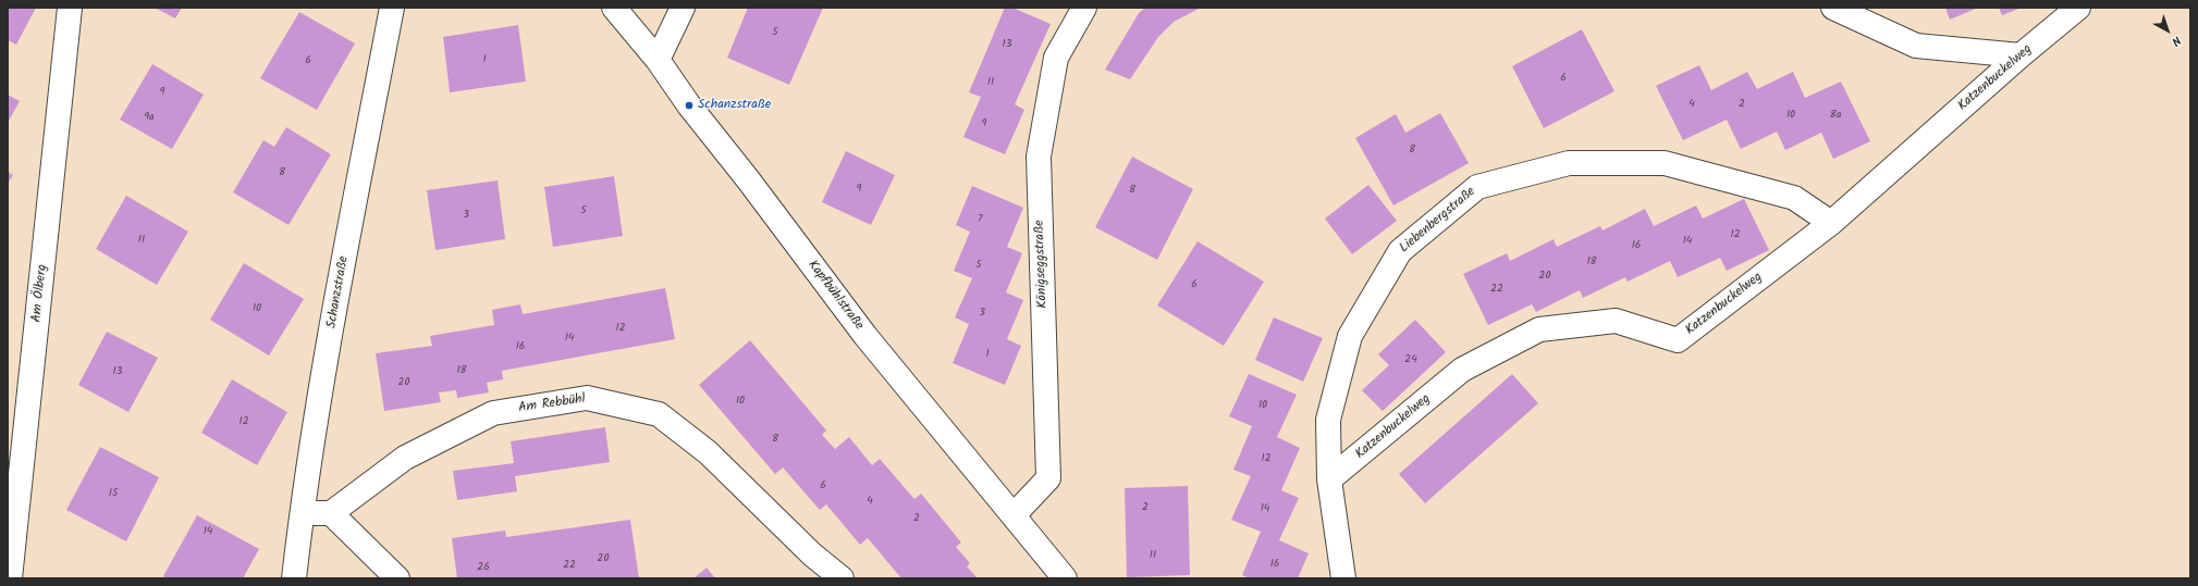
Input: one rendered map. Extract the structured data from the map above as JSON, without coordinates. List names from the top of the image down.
{
  "streets": {
    "street": [
      "Katzenbuckelweg",
      "Liebenbergstraße",
      "Königseggstraße",
      "Schanzstraße",
      "Am Ölberg",
      "Kapfbühlstraße",
      "Am Rebbühl"
    ]
  },
  "crossings": [
    ["Katzenbuckelweg", "Liebenbergstraße"],
    ["Königseggstraße", "Kapfbühlstraße"]
  ],
  "places": ["Schanzstraße"],
  "house_numbers": [
    "5",
    "13",
    "1",
    "6",
    "6",
    "11",
    "9",
    "4",
    "2",
    "10",
    "8a",
    "9a",
    "9",
    "8",
    "8",
    "9",
    "8",
    "5",
    "3",
    "7",
    "12",
    "11",
    "14",
    "16",
    "18",
    "5",
    "20",
    "6",
    "22",
    "10",
    "3",
    "12",
    "14",
    "16",
    "1",
    "24",
    "18",
    "13",
    "20",
    "10",
    "10",
    "12",
    "8",
    "12",
    "6",
    "15",
    "4",
    "2",
    "14",
    "2",
    "14",
    "11",
    "20",
    "16",
    "22",
    "26"
  ],
  "north": "bottom right"
}
